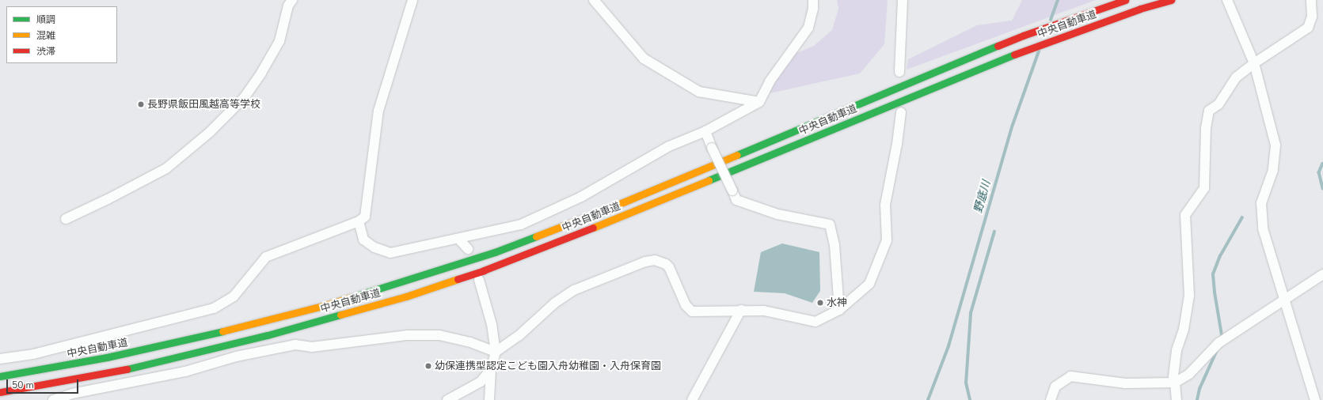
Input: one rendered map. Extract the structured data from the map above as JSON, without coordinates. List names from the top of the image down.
{
  "streets": {
    "highway": ["中央自動車道"]
  },
  "water": ["野底川"],
  "places": ["長野県飯田風越高等学校", "水神", "幼保連携型認定こども園入舟幼稚園・入舟保育園"],
  "legend": ["順調", "混雑", "渋滞"],
  "scale_bar": "50 m"
}
